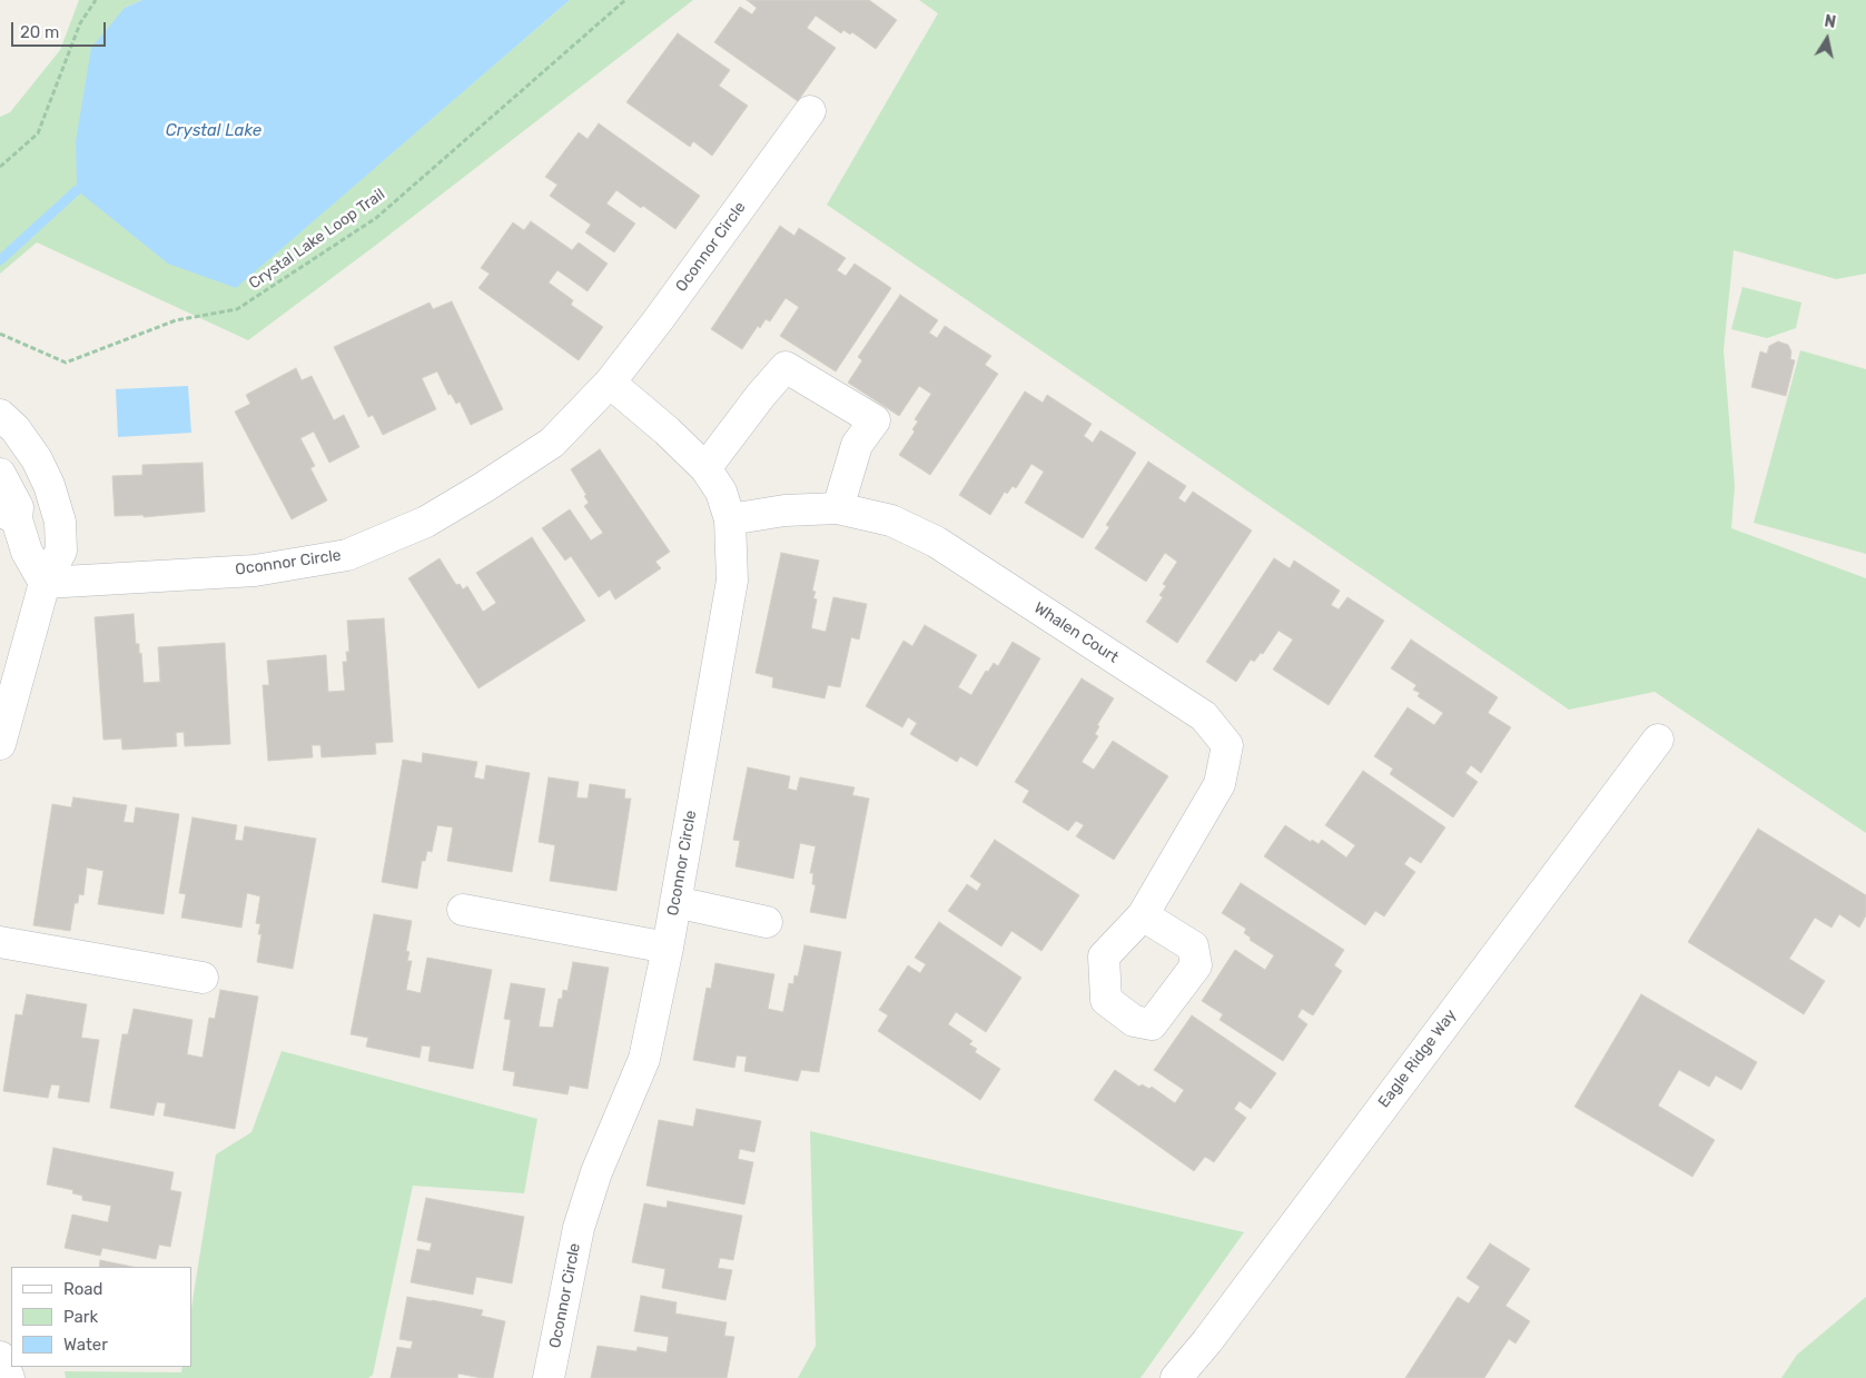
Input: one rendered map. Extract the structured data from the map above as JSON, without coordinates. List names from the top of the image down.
{
  "streets": {
    "street": ["Oconnor Circle", "Whalen Court", "Eagle Ridge Way"],
    "path": ["Crystal Lake Loop Trail"]
  },
  "crossings": [
    ["Oconnor Circle", "Whalen Court"]
  ],
  "water": ["Crystal Lake"],
  "legend": ["Road", "Park", "Water"],
  "scale_bar": "20 m",
  "north": "top"
}
